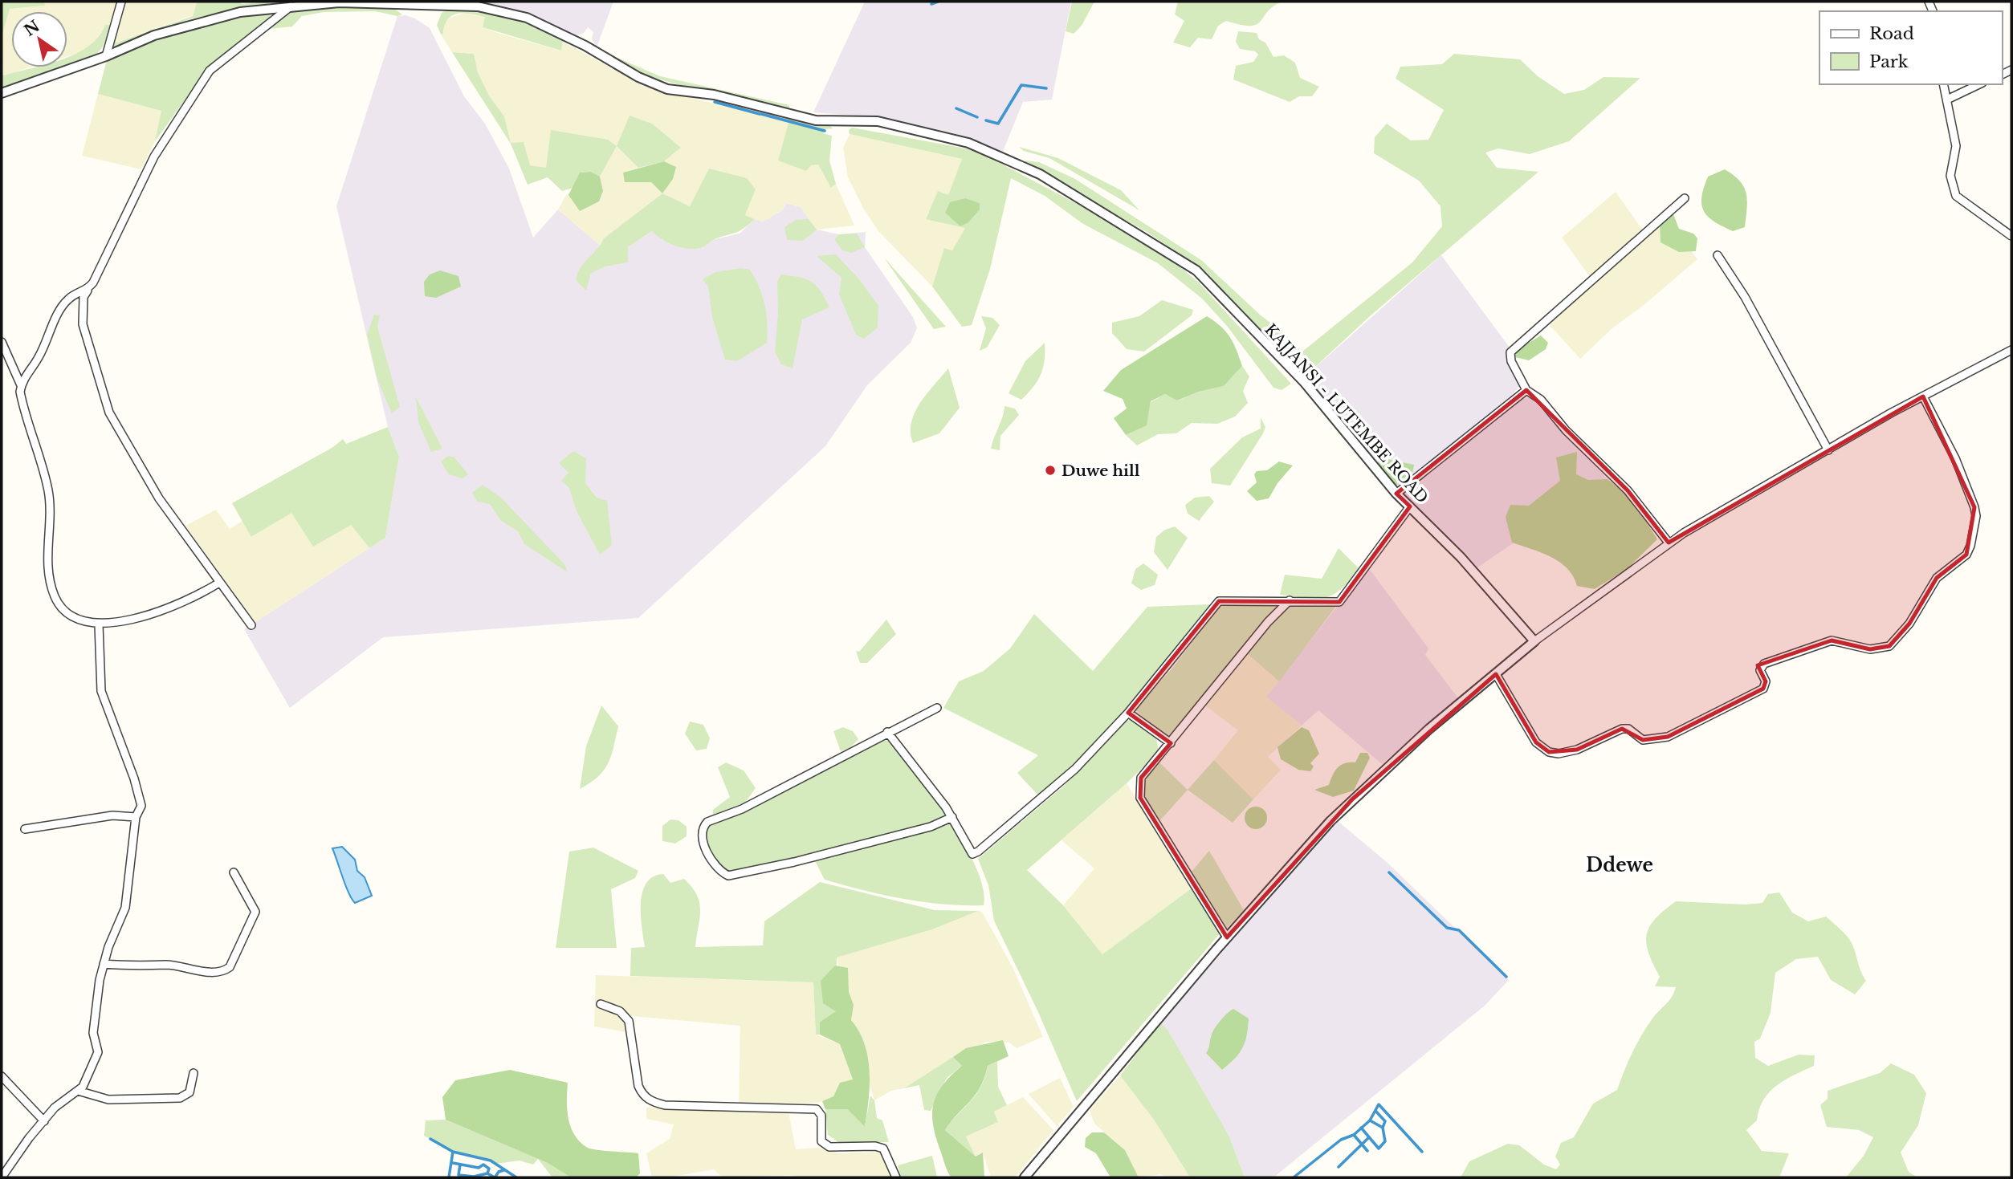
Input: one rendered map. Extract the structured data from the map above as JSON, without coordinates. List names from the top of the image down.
{
  "streets": {
    "street": ["KAJJANSI - LUTEMBE ROAD"]
  },
  "districts": ["Ddewe"],
  "places": ["Duwe hill"],
  "legend": ["Road", "Park"],
  "north": "top left"
}
